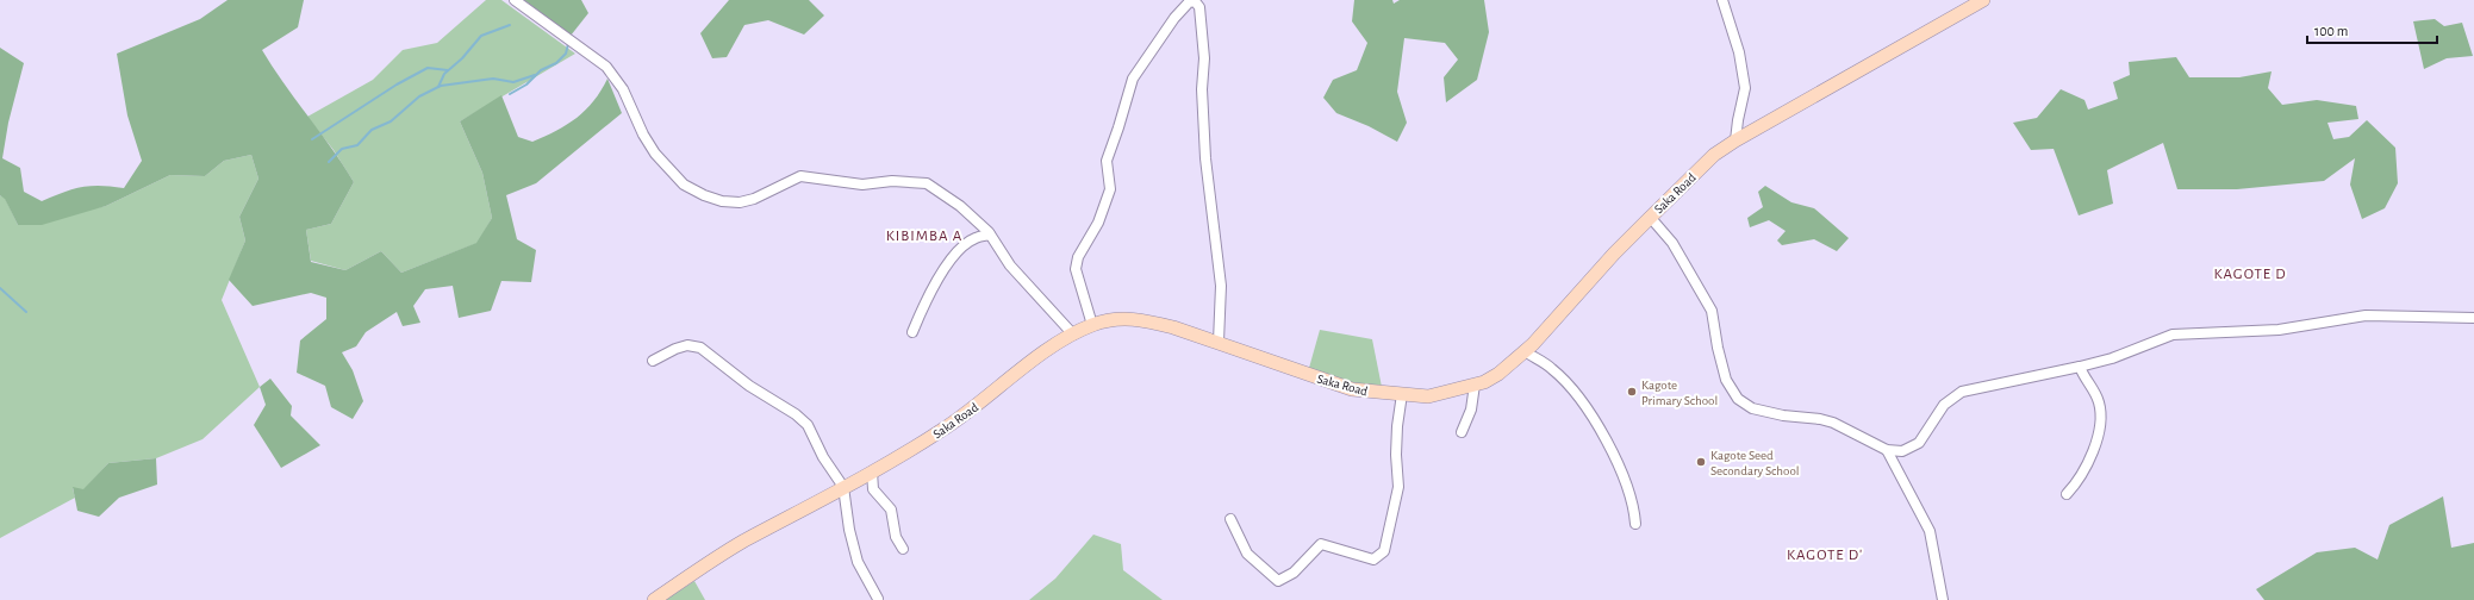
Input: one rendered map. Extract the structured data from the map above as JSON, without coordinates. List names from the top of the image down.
{
  "streets": {
    "main road": ["Saka Road"]
  },
  "districts": ["KIBIMBA A", "KAGOTE D", "KAGOTE D'"],
  "places": ["Kagote Primary School", "Kagote Seed Secondary School"],
  "scale_bar": "100 m"
}
